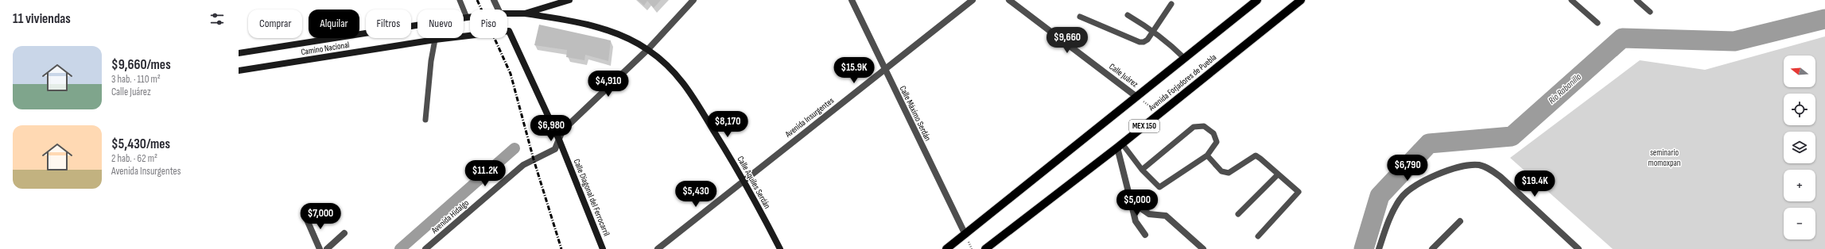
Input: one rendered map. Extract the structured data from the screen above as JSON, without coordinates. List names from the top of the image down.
{
  "streets": {
    "main road": [
      "Camino Nacional",
      "Avenida Forjadores de Puebla",
      "MEX 150",
      "Calle Aquiles Serdán",
      "Calle Diagonal del Ferrocarril"
    ],
    "street": [
      "Calle Juárez",
      "Calle Máximo Serdán",
      "Avenida Insurgentes",
      "Avenida Hidalgo"
    ]
  },
  "crossings": [
    ["Camino Nacional", "Calle Aquiles Serdán"],
    ["Camino Nacional", "Calle Diagonal del Ferrocarril"],
    ["Calle Juárez", "Avenida Forjadores de Puebla"],
    ["Avenida Forjadores de Puebla", "Calle Máximo Serdán"],
    ["Calle Máximo Serdán", "Avenida Insurgentes"],
    ["Avenida Insurgentes", "Calle Aquiles Serdán"],
    ["Calle Aquiles Serdán", "Avenida Hidalgo"],
    ["Calle Diagonal del Ferrocarril", "Avenida Hidalgo"]
  ],
  "water": ["Río Rabanillo"],
  "parks": ["seminario momoxpan"],
  "north": "left",
  "page": {
    "heading": "11 viviendas",
    "chip": [
      "Comprar",
      "Alquilar",
      "Filtros",
      "Nuevo",
      "Piso"
    ],
    "price": [
      "$9,660",
      "$15.9K",
      "$4,910",
      "$8,170",
      "$6,980",
      "$6,790",
      "$11.2K",
      "$19.4K",
      "$5,430",
      "$5,000",
      "$7,000"
    ],
    "list": [
      {
        "name": "$9,660/mes",
        "note": "3 hab. · 110 m² · Calle Juárez"
      },
      {
        "name": "$5,430/mes",
        "note": "2 hab. · 62 m² · Avenida Insurgentes"
      }
    ],
    "map_buttons": ["+", "−"]
  }
}
